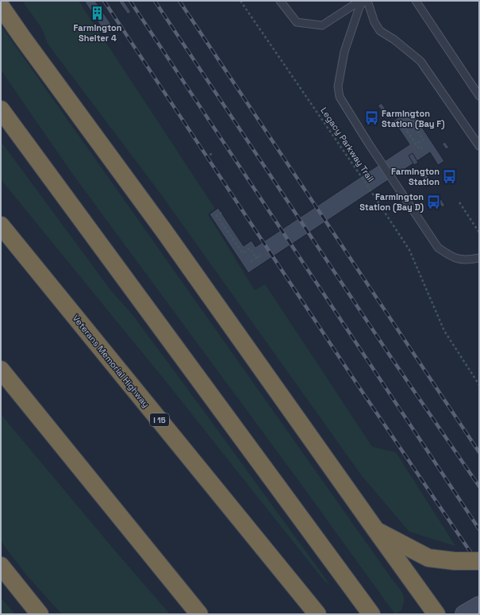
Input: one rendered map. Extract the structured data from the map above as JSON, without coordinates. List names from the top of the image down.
{
  "streets": {
    "highway": ["Veterans Memorial Highway", "I 15"],
    "path": ["Legacy Parkway Trail"]
  },
  "places": {
    "building": ["Farmington Shelter 4"],
    "bus stop": ["Farmington Station (Bay F)", "Farmington Station", "Farmington Station (Bay D)"]
  }
}
